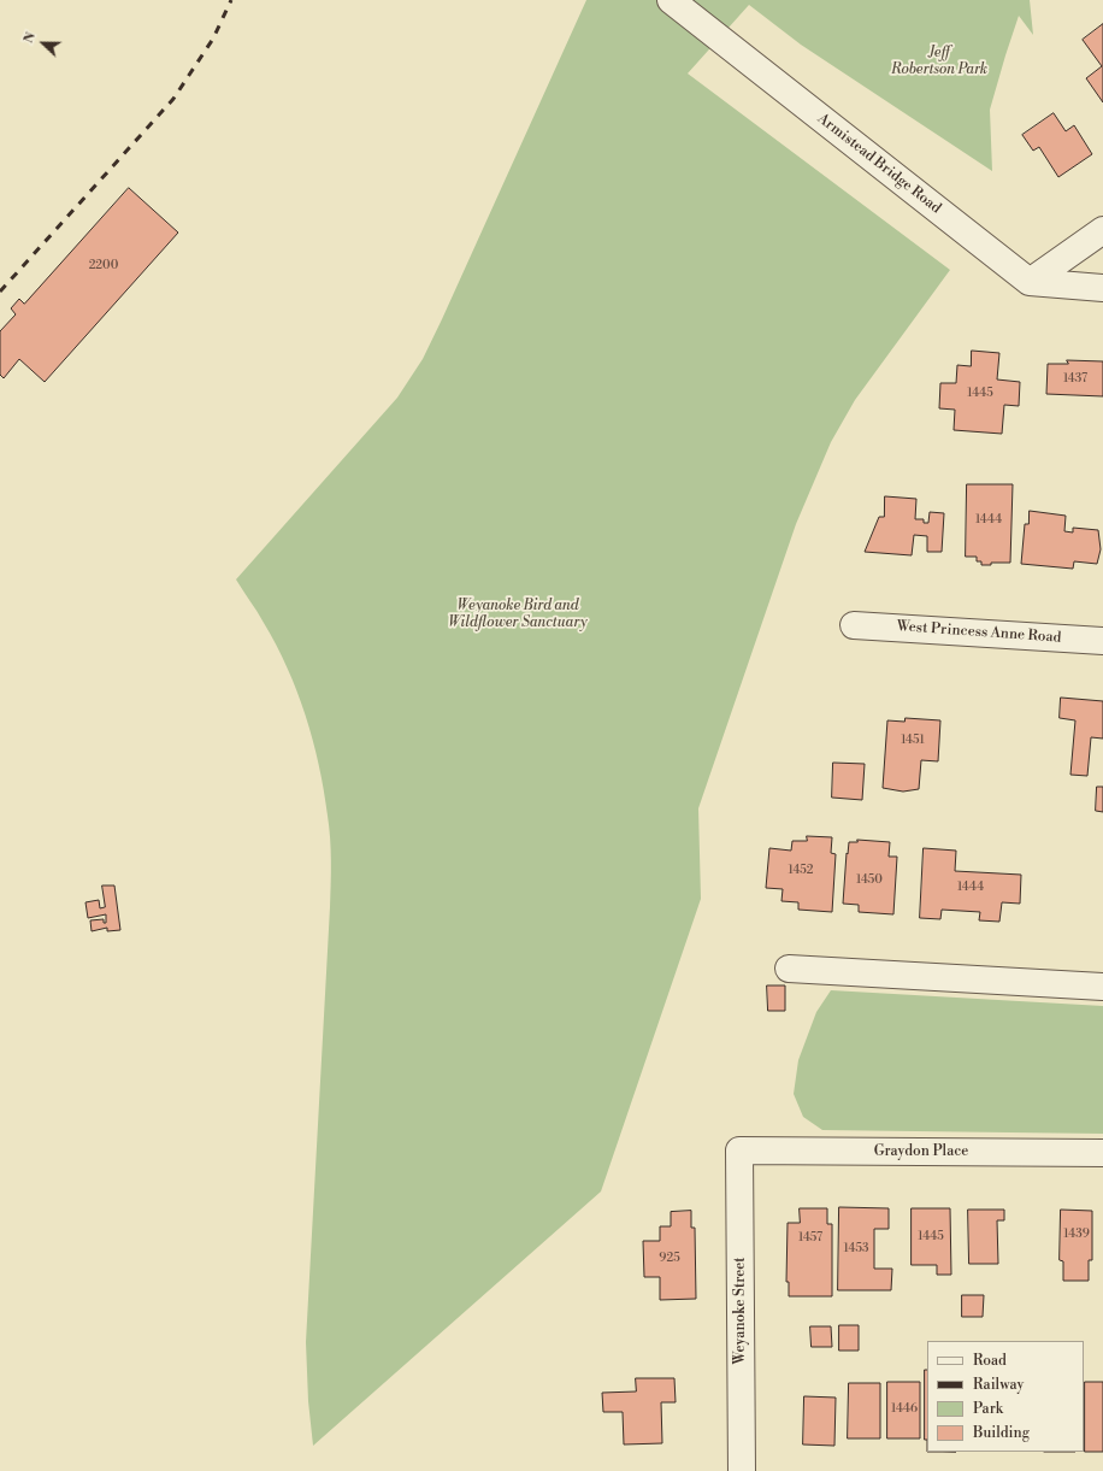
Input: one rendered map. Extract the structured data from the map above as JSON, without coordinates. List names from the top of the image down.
{
  "streets": {
    "street": [
      "Armistead Bridge Road",
      "West Princess Anne Road",
      "Graydon Place",
      "Weyanoke Street"
    ]
  },
  "crossings": [
    ["Graydon Place", "Weyanoke Street"]
  ],
  "parks": ["Jeff Robertson Park", "Weyanoke Bird and Wildflower Sanctuary"],
  "house_numbers": [
    "2200",
    "1437",
    "1445",
    "1444",
    "1451",
    "1452",
    "1450",
    "1444",
    "1439",
    "1445",
    "1457",
    "1453",
    "925",
    "1446"
  ],
  "legend": [
    "Road",
    "Railway",
    "Park",
    "Building"
  ],
  "north": "left"
}
